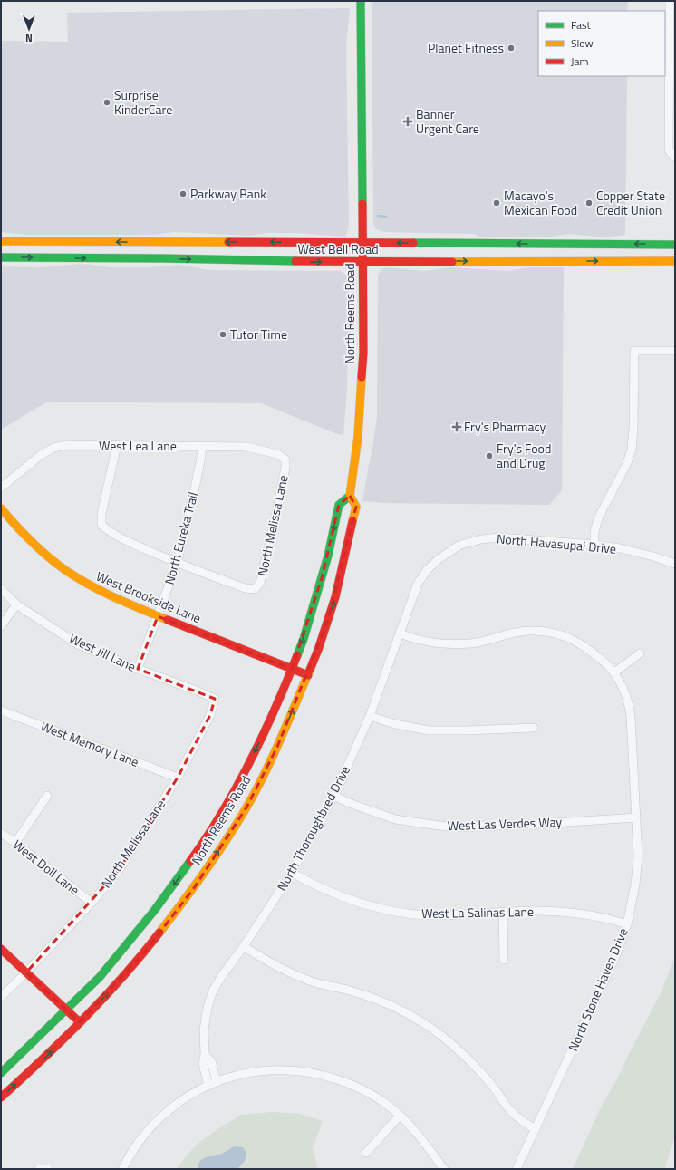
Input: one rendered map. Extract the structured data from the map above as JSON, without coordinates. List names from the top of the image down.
{
  "streets": {
    "main road": ["West Bell Road", "North Reems Road", "West Brookside Lane"],
    "street": [
      "West Lea Lane",
      "North Melissa Lane",
      "North Eureka Trail",
      "North Havasupai Drive",
      "West Jill Lane",
      "West Memory Lane",
      "West Las Verdes Way",
      "North Thoroughbred Drive",
      "West Doll Lane",
      "West La Salinas Lane",
      "North Stone Haven Drive"
    ]
  },
  "crossings": [
    ["West Bell Road", "North Reems Road"],
    ["North Reems Road", "West Brookside Lane"],
    ["West Lea Lane", "North Melissa Lane"],
    ["West Lea Lane", "North Eureka Trail"],
    ["North Melissa Lane", "North Eureka Trail"],
    ["North Melissa Lane", "West Jill Lane"],
    ["North Melissa Lane", "West Memory Lane"],
    ["North Melissa Lane", "West Doll Lane"],
    ["North Eureka Trail", "West Brookside Lane"],
    ["North Eureka Trail", "West Jill Lane"],
    ["North Havasupai Drive", "North Thoroughbred Drive"],
    ["West Las Verdes Way", "North Thoroughbred Drive"],
    ["West Las Verdes Way", "North Stone Haven Drive"],
    ["North Thoroughbred Drive", "West La Salinas Lane"],
    ["North Thoroughbred Drive", "North Stone Haven Drive"],
    ["West La Salinas Lane", "North Stone Haven Drive"]
  ],
  "places": {
    "other": [
      "Planet Fitness",
      "Surprise KinderCare",
      "Parkway Bank",
      "Macayo's Mexican Food",
      "Copper State Credit Union",
      "Tutor Time",
      "Fry's Food and Drug"
    ],
    "health": ["Banner Urgent Care", "Fry's Pharmacy"]
  },
  "legend": ["Fast", "Slow", "Jam"],
  "north": "bottom"
}
